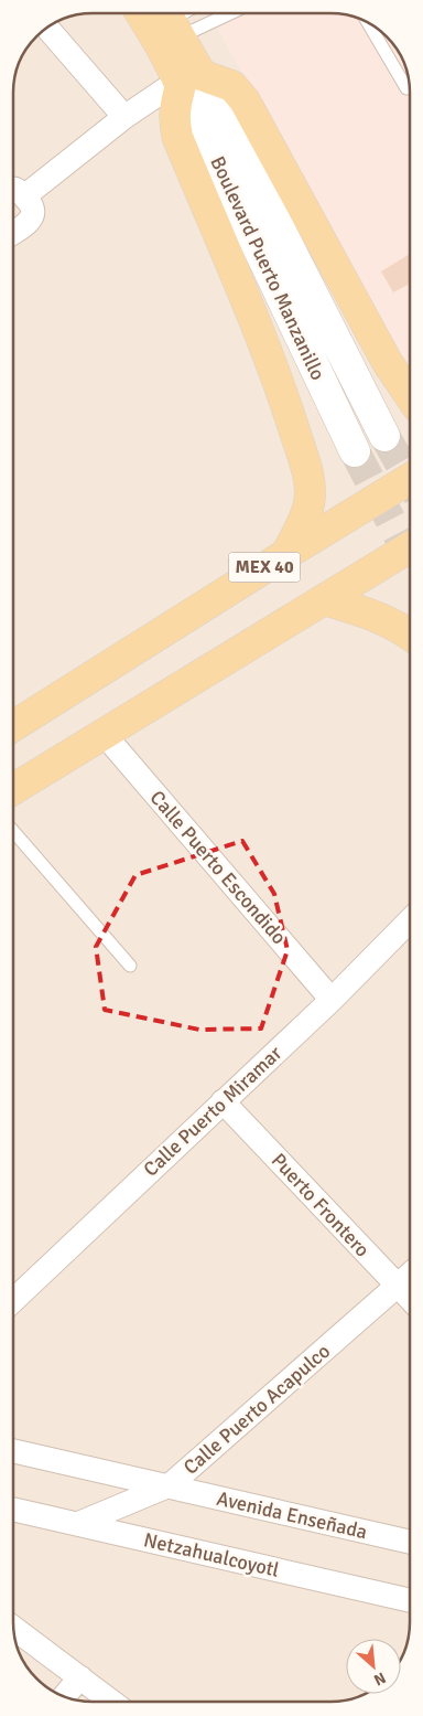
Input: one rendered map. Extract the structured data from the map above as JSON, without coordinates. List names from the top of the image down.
{
  "streets": {
    "main road": ["MEX 40"],
    "street": [
      "Boulevard Puerto Manzanillo",
      "Calle Puerto Escondido",
      "Calle Puerto Miramar",
      "Puerto Frontero",
      "Calle Puerto Acapulco",
      "Avenida Enseñada",
      "Netzahualcoyotl"
    ]
  },
  "crossings": [
    ["MEX 40", "Calle Puerto Escondido"],
    ["Calle Puerto Escondido", "Calle Puerto Miramar"],
    ["Calle Puerto Miramar", "Puerto Frontero"],
    ["Puerto Frontero", "Calle Puerto Acapulco"],
    ["Calle Puerto Acapulco", "Avenida Enseñada"],
    ["Calle Puerto Acapulco", "Netzahualcoyotl"]
  ],
  "north": "bottom right"
}
